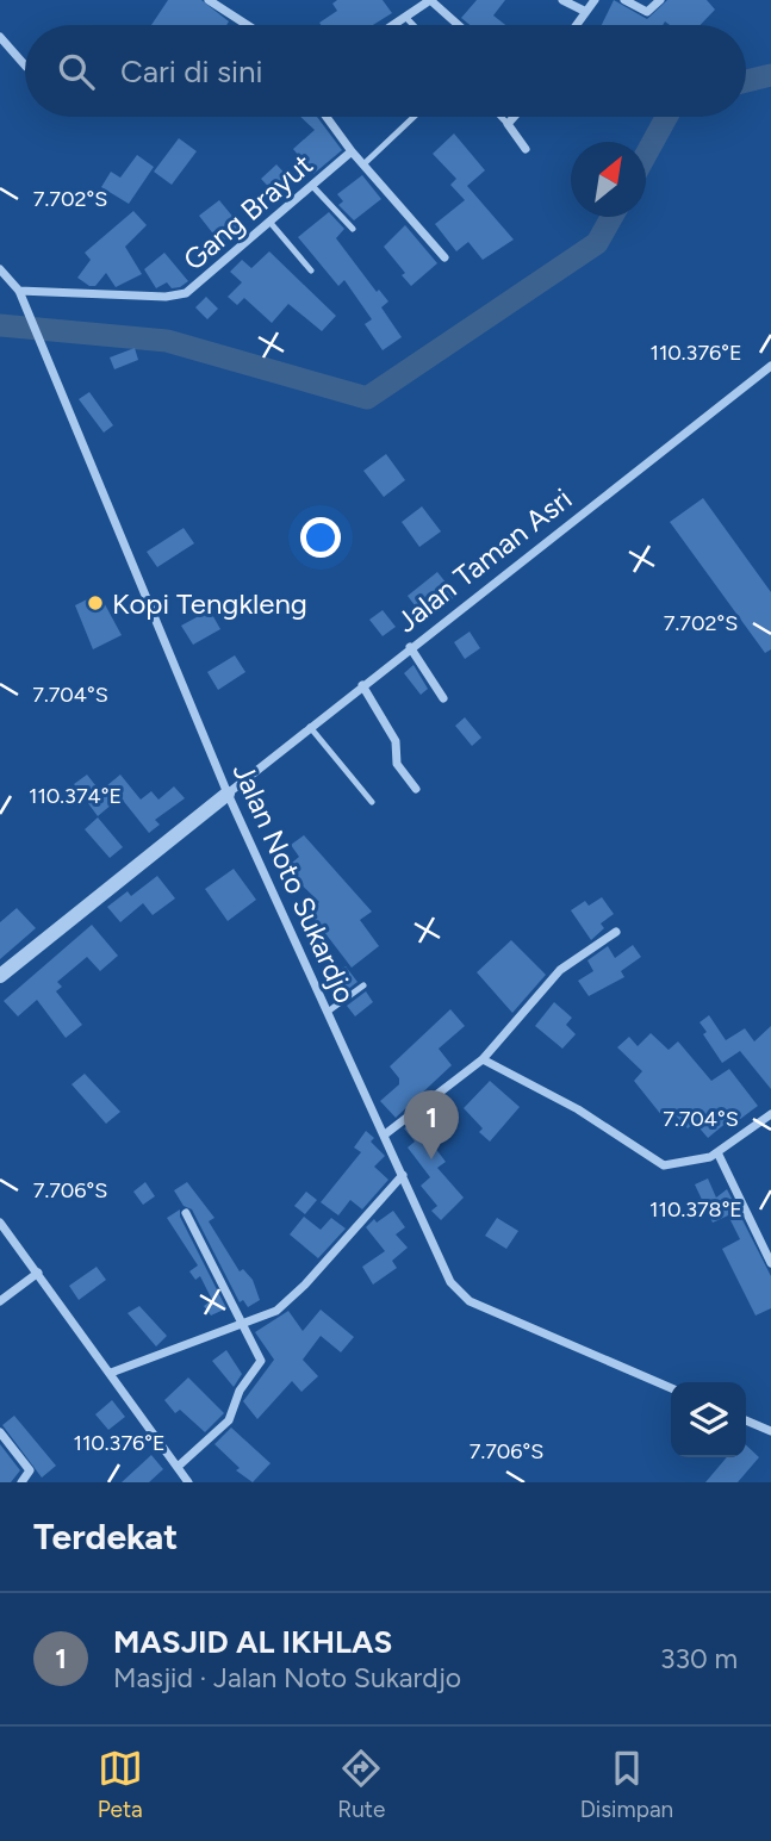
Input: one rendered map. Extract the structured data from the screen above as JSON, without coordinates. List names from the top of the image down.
{
  "streets": {
    "street": ["Gang Brayut", "Jalan Taman Asri", "Jalan Noto Sukardjo"]
  },
  "crossings": [
    ["Gang Brayut", "Jalan Noto Sukardjo"],
    ["Jalan Taman Asri", "Jalan Noto Sukardjo"]
  ],
  "places": ["Kopi Tengkleng"],
  "north": "top right",
  "page": {
    "search": "Cari di sini",
    "pins": "1",
    "heading": "Terdekat",
    "list": [
      {
        "mark": "1",
        "name": "MASJID AL IKHLAS",
        "note": "Masjid · Jalan Noto Sukardjo",
        "value": "330 m"
      }
    ],
    "nav": ["Peta", "Rute", "Disimpan"]
  },
  "coordinates": [
    "7.702°S",
    "110.376°E",
    "7.704°S",
    "110.374°E",
    "7.706°S",
    "110.378°E"
  ]
}
